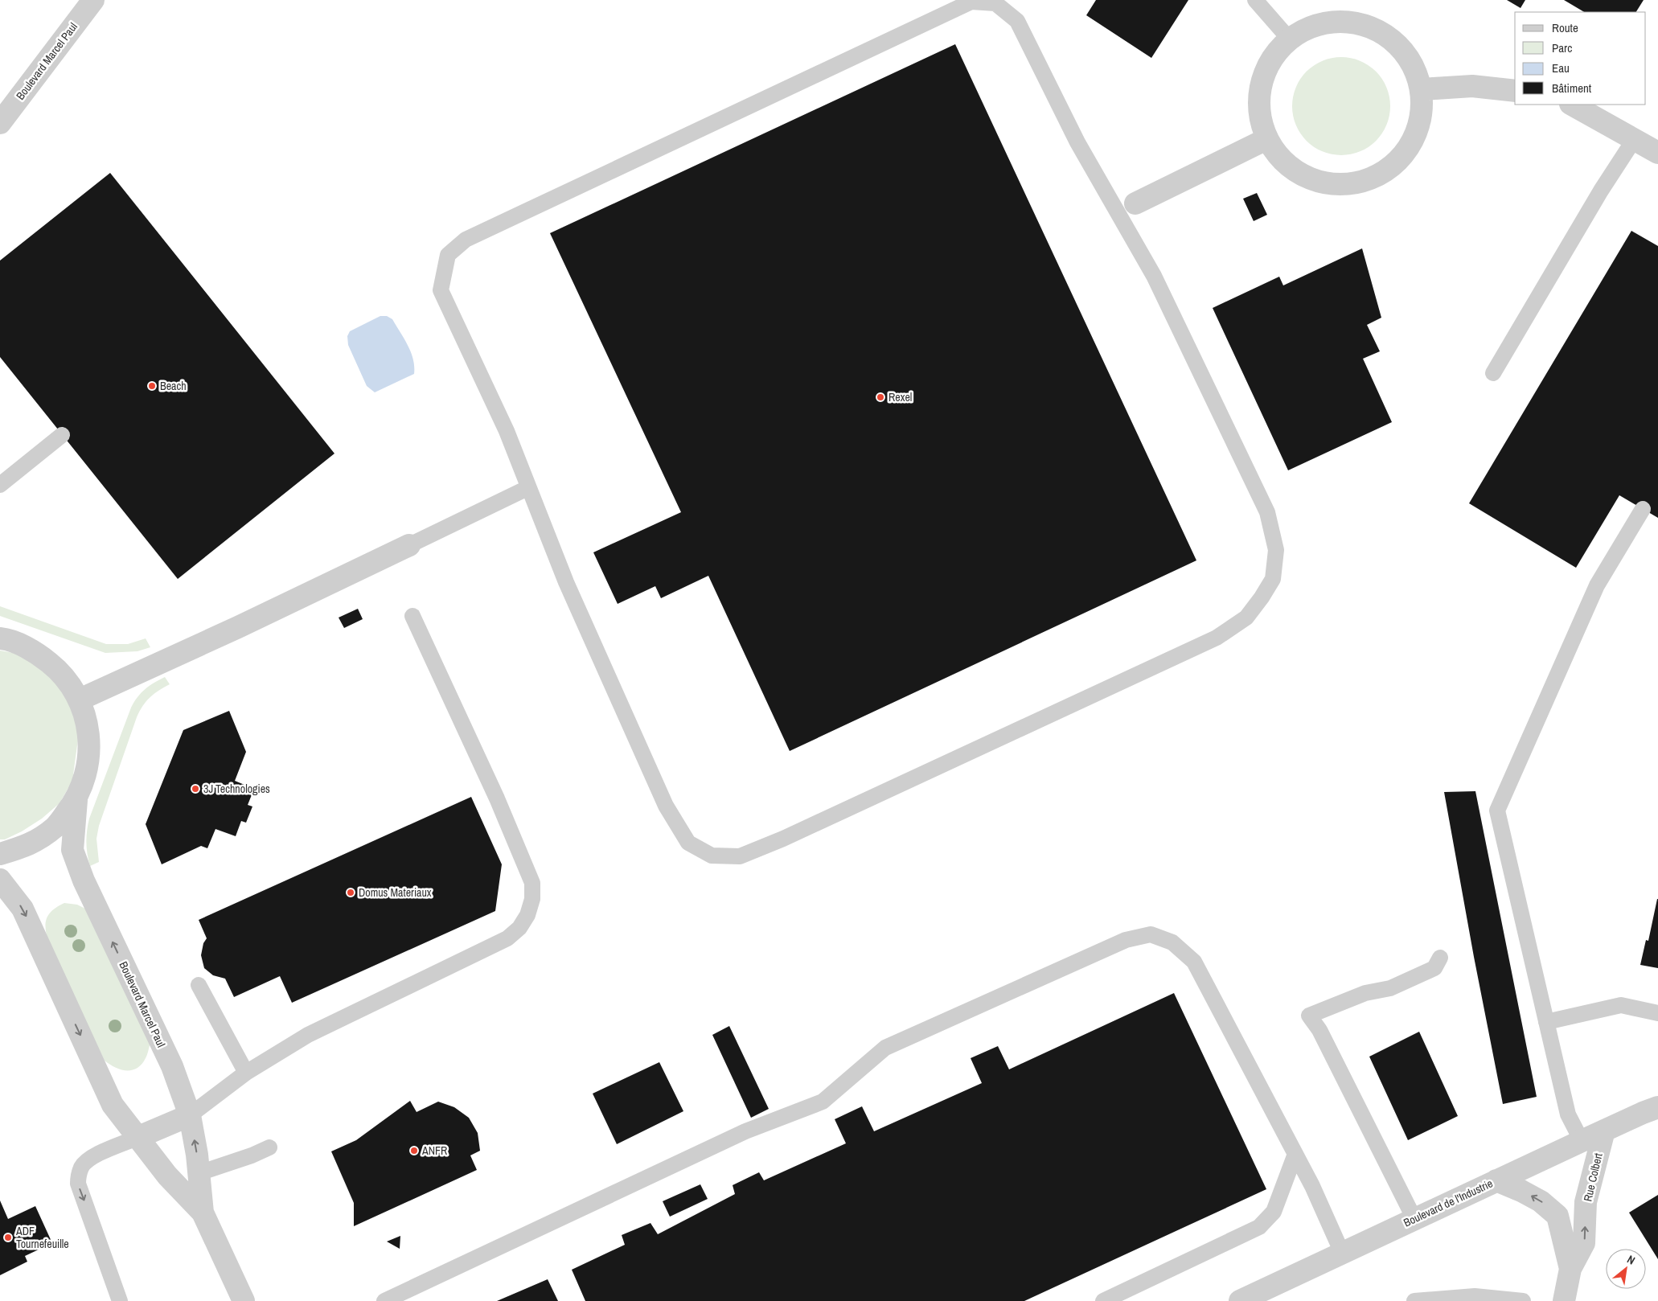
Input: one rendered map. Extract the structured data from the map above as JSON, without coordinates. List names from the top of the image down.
{
  "streets": {
    "street": ["Boulevard Marcel Paul", "Rue Colbert", "Boulevard de l'Industrie"]
  },
  "crossings": [
    ["Rue Colbert", "Boulevard de l'Industrie"]
  ],
  "one_way": ["Rue Colbert"],
  "places": [
    "Beach",
    "Rexel",
    "3J Technologies",
    "Domus Materiaux",
    "ANFR",
    "ADF Tournefeuille"
  ],
  "legend": [
    "Route",
    "Parc",
    "Eau",
    "Bâtiment"
  ],
  "north": "top right"
}
